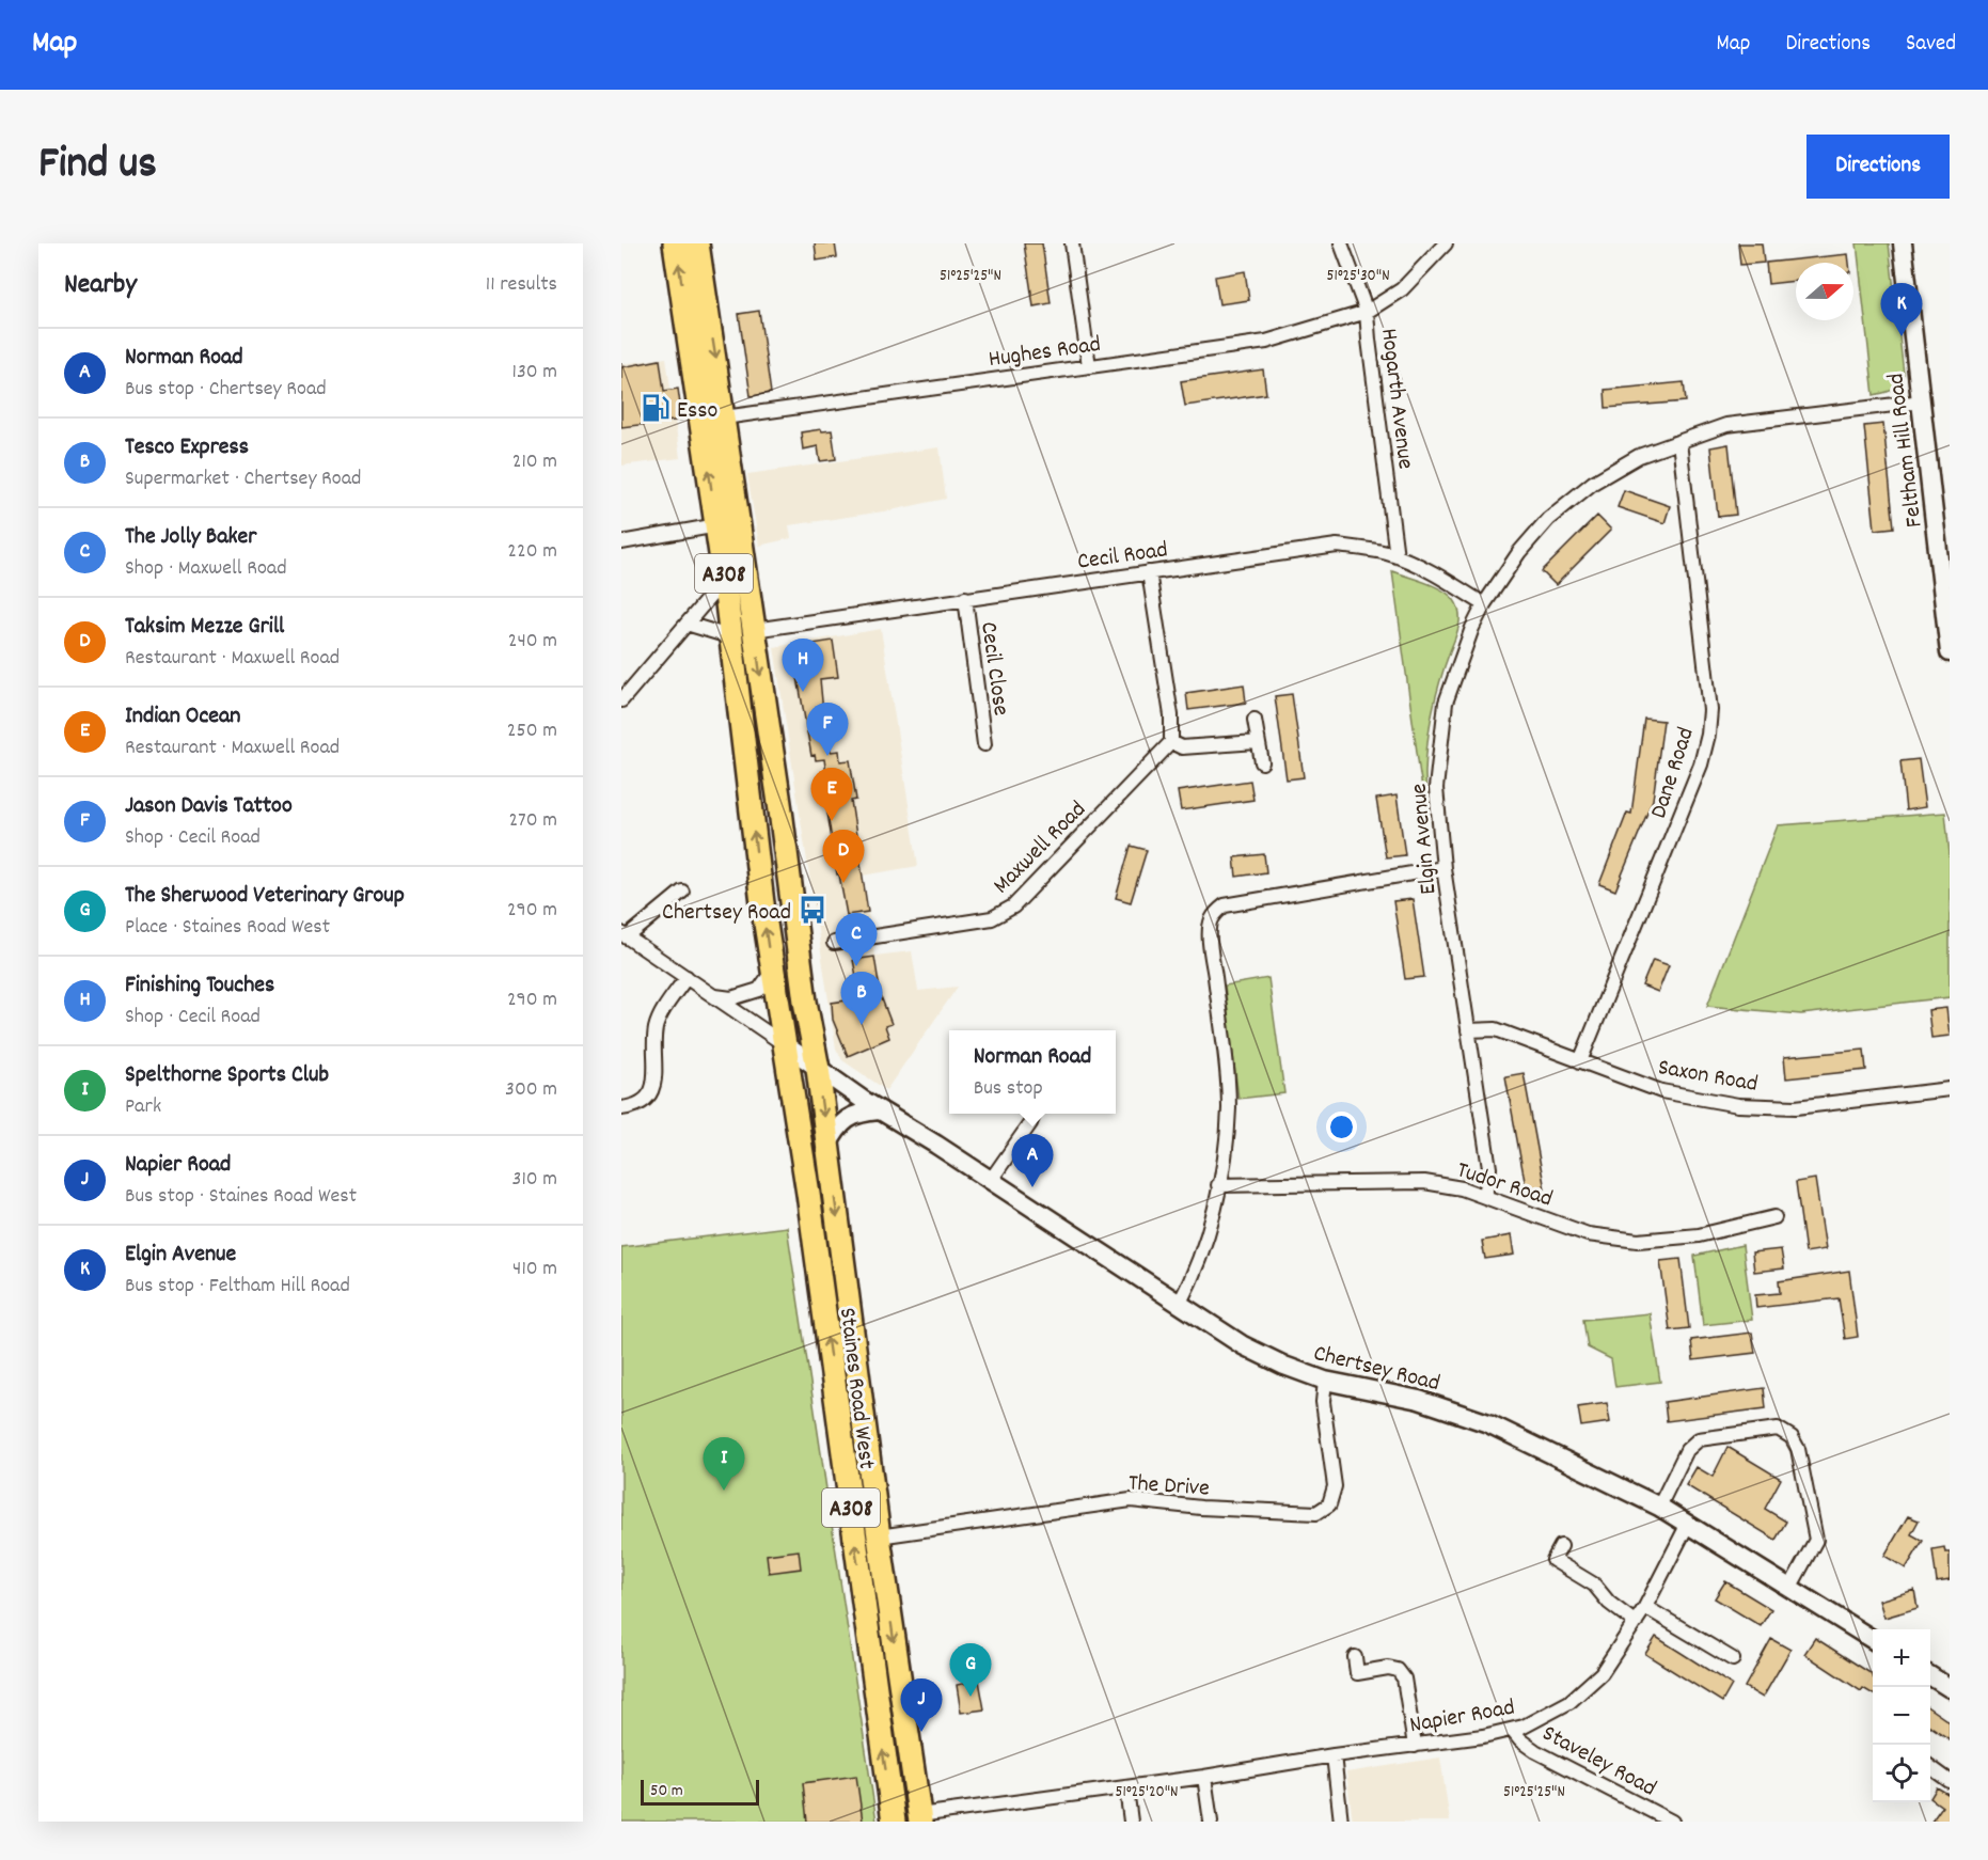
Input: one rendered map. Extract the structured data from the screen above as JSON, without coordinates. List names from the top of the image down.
{
  "streets": {
    "highway": ["A308", "Staines Road West"],
    "street": [
      "Hughes Road",
      "Hogarth Avenue",
      "Feltham Hill Road",
      "Cecil Road",
      "Cecil Close",
      "Dane Road",
      "Elgin Avenue",
      "Maxwell Road",
      "Saxon Road",
      "Tudor Road",
      "Chertsey Road",
      "The Drive",
      "Napier Road",
      "Staveley Road"
    ]
  },
  "crossings": [
    ["Hughes Road", "Hogarth Avenue"],
    ["Hughes Road", "A308"],
    ["Hogarth Avenue", "Cecil Road"],
    ["Feltham Hill Road", "Elgin Avenue"],
    ["Cecil Road", "A308"],
    ["Cecil Road", "Cecil Close"],
    ["Cecil Road", "Elgin Avenue"],
    ["A308", "Chertsey Road"],
    ["A308", "Staines Road West"],
    ["Dane Road", "Elgin Avenue"],
    ["Dane Road", "Saxon Road"],
    ["Elgin Avenue", "Saxon Road"],
    ["Elgin Avenue", "Tudor Road"],
    ["Chertsey Road", "Staines Road West"],
    ["Chertsey Road", "The Drive"],
    ["Chertsey Road", "Napier Road"],
    ["Staines Road West", "The Drive"],
    ["Staines Road West", "Napier Road"],
    ["Napier Road", "Staveley Road"]
  ],
  "places": {
    "fuel station": ["Esso"],
    "bus stop": ["Chertsey Road"]
  },
  "scale_bar": "50 m",
  "north": "right",
  "page": {
    "header": "Map",
    "nav": ["Map", "Directions", "Saved"],
    "title": "Find us",
    "buttons": "Directions",
    "heading": ["Nearby", "11 results"],
    "pins": [
      "K",
      "H",
      "F",
      "E",
      "D",
      "C",
      "B",
      "A",
      "I",
      "G",
      "J"
    ],
    "list": [
      {
        "mark": "A",
        "name": "Norman Road",
        "note": "Bus stop · Chertsey Road",
        "value": "130 m"
      },
      {
        "mark": "B",
        "name": "Tesco Express",
        "note": "Supermarket · Chertsey Road",
        "value": "210 m"
      },
      {
        "mark": "C",
        "name": "The Jolly Baker",
        "note": "Shop · Maxwell Road",
        "value": "220 m"
      },
      {
        "mark": "D",
        "name": "Taksim Mezze Grill",
        "note": "Restaurant · Maxwell Road",
        "value": "240 m"
      },
      {
        "mark": "E",
        "name": "Indian Ocean",
        "note": "Restaurant · Maxwell Road",
        "value": "250 m"
      },
      {
        "mark": "F",
        "name": "Jason Davis Tattoo",
        "note": "Shop · Cecil Road",
        "value": "270 m"
      },
      {
        "mark": "G",
        "name": "The Sherwood Veterinary Group",
        "note": "Place · Staines Road West",
        "value": "290 m"
      },
      {
        "mark": "H",
        "name": "Finishing Touches",
        "note": "Shop · Cecil Road",
        "value": "290 m"
      },
      {
        "mark": "I",
        "name": "Spelthorne Sports Club",
        "note": "Park",
        "value": "300 m"
      },
      {
        "mark": "J",
        "name": "Napier Road",
        "note": "Bus stop · Staines Road West",
        "value": "310 m"
      },
      {
        "mark": "K",
        "name": "Elgin Avenue",
        "note": "Bus stop · Feltham Hill Road",
        "value": "410 m"
      }
    ],
    "popup": ["Norman Road", "Bus stop"],
    "map_buttons": ["+", "−"],
    "scale": "50 m"
  },
  "coordinates": ["51°25'25\"N", "51°25'30\"N", "51°25'20\"N"]
}
